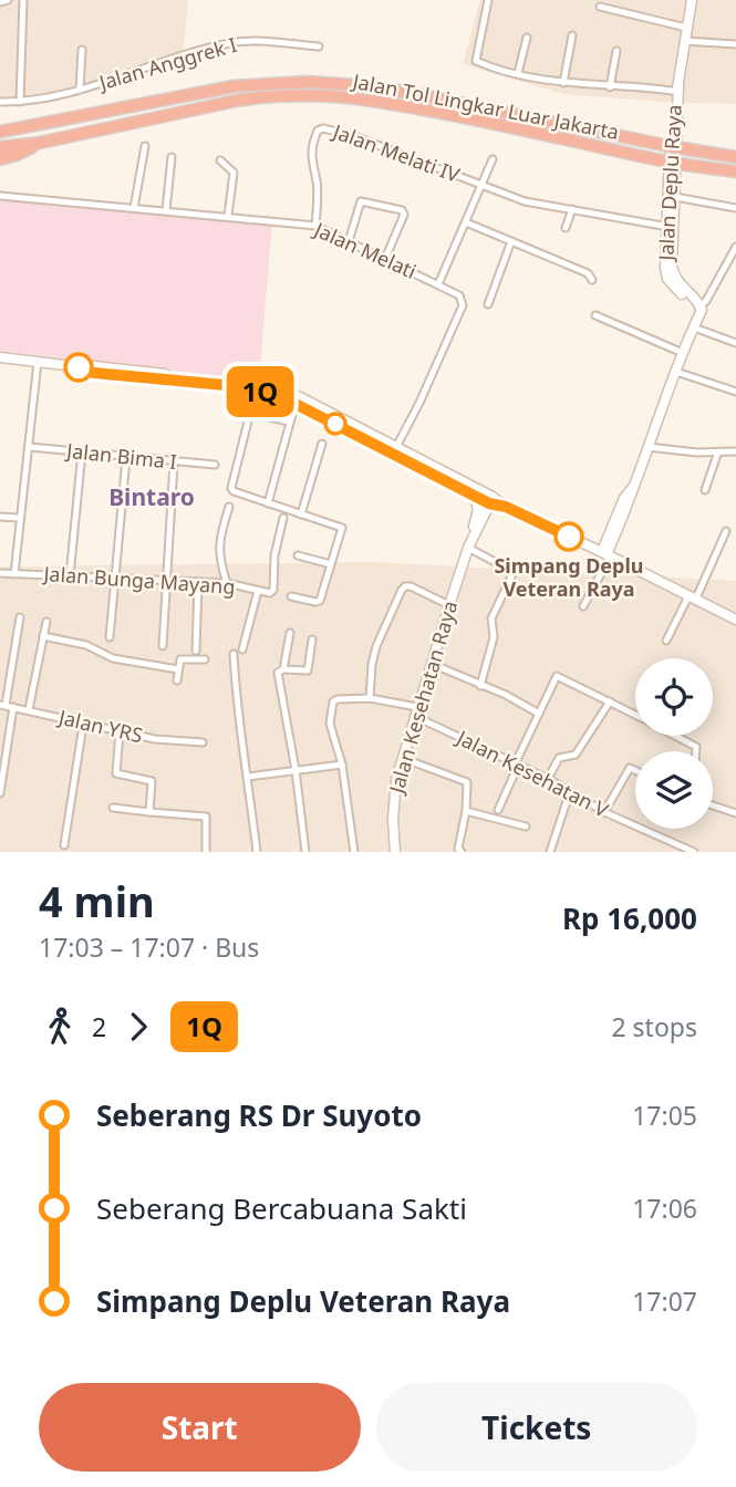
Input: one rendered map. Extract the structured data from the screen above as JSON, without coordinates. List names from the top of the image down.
{
  "streets": {
    "highway": ["Jalan Tol Lingkar Luar Jakarta"],
    "main road": ["Jalan Deplu Raya", "Jalan Kesehatan Raya"],
    "street": [
      "Jalan Anggrek I",
      "Jalan Melati IV",
      "Jalan Melati",
      "Jalan Bima I",
      "Jalan Bunga Mayang",
      "Jalan YRS",
      "Jalan Kesehatan V"
    ]
  },
  "crossings": [
    ["Jalan Melati IV", "Jalan Melati"],
    ["Jalan Kesehatan Raya", "Jalan Kesehatan V"]
  ],
  "districts": ["Bintaro"],
  "places": ["Simpang Deplu Veteran Raya"],
  "lines": ["bus line 1Q"],
  "page": {
    "on_map": "1Q",
    "heading": ["4 min", "17:03 – 17:07 · Bus", "Rp 16,000"],
    "legs": ["2", "1Q", "2 stops"],
    "list": [
      {
        "name": "Seberang RS Dr Suyoto",
        "value": "17:05"
      },
      {
        "name": "Seberang Bercabuana Sakti",
        "value": "17:06"
      },
      {
        "name": "Simpang Deplu Veteran Raya",
        "value": "17:07"
      }
    ],
    "buttons": ["Start", "Tickets"]
  }
}
